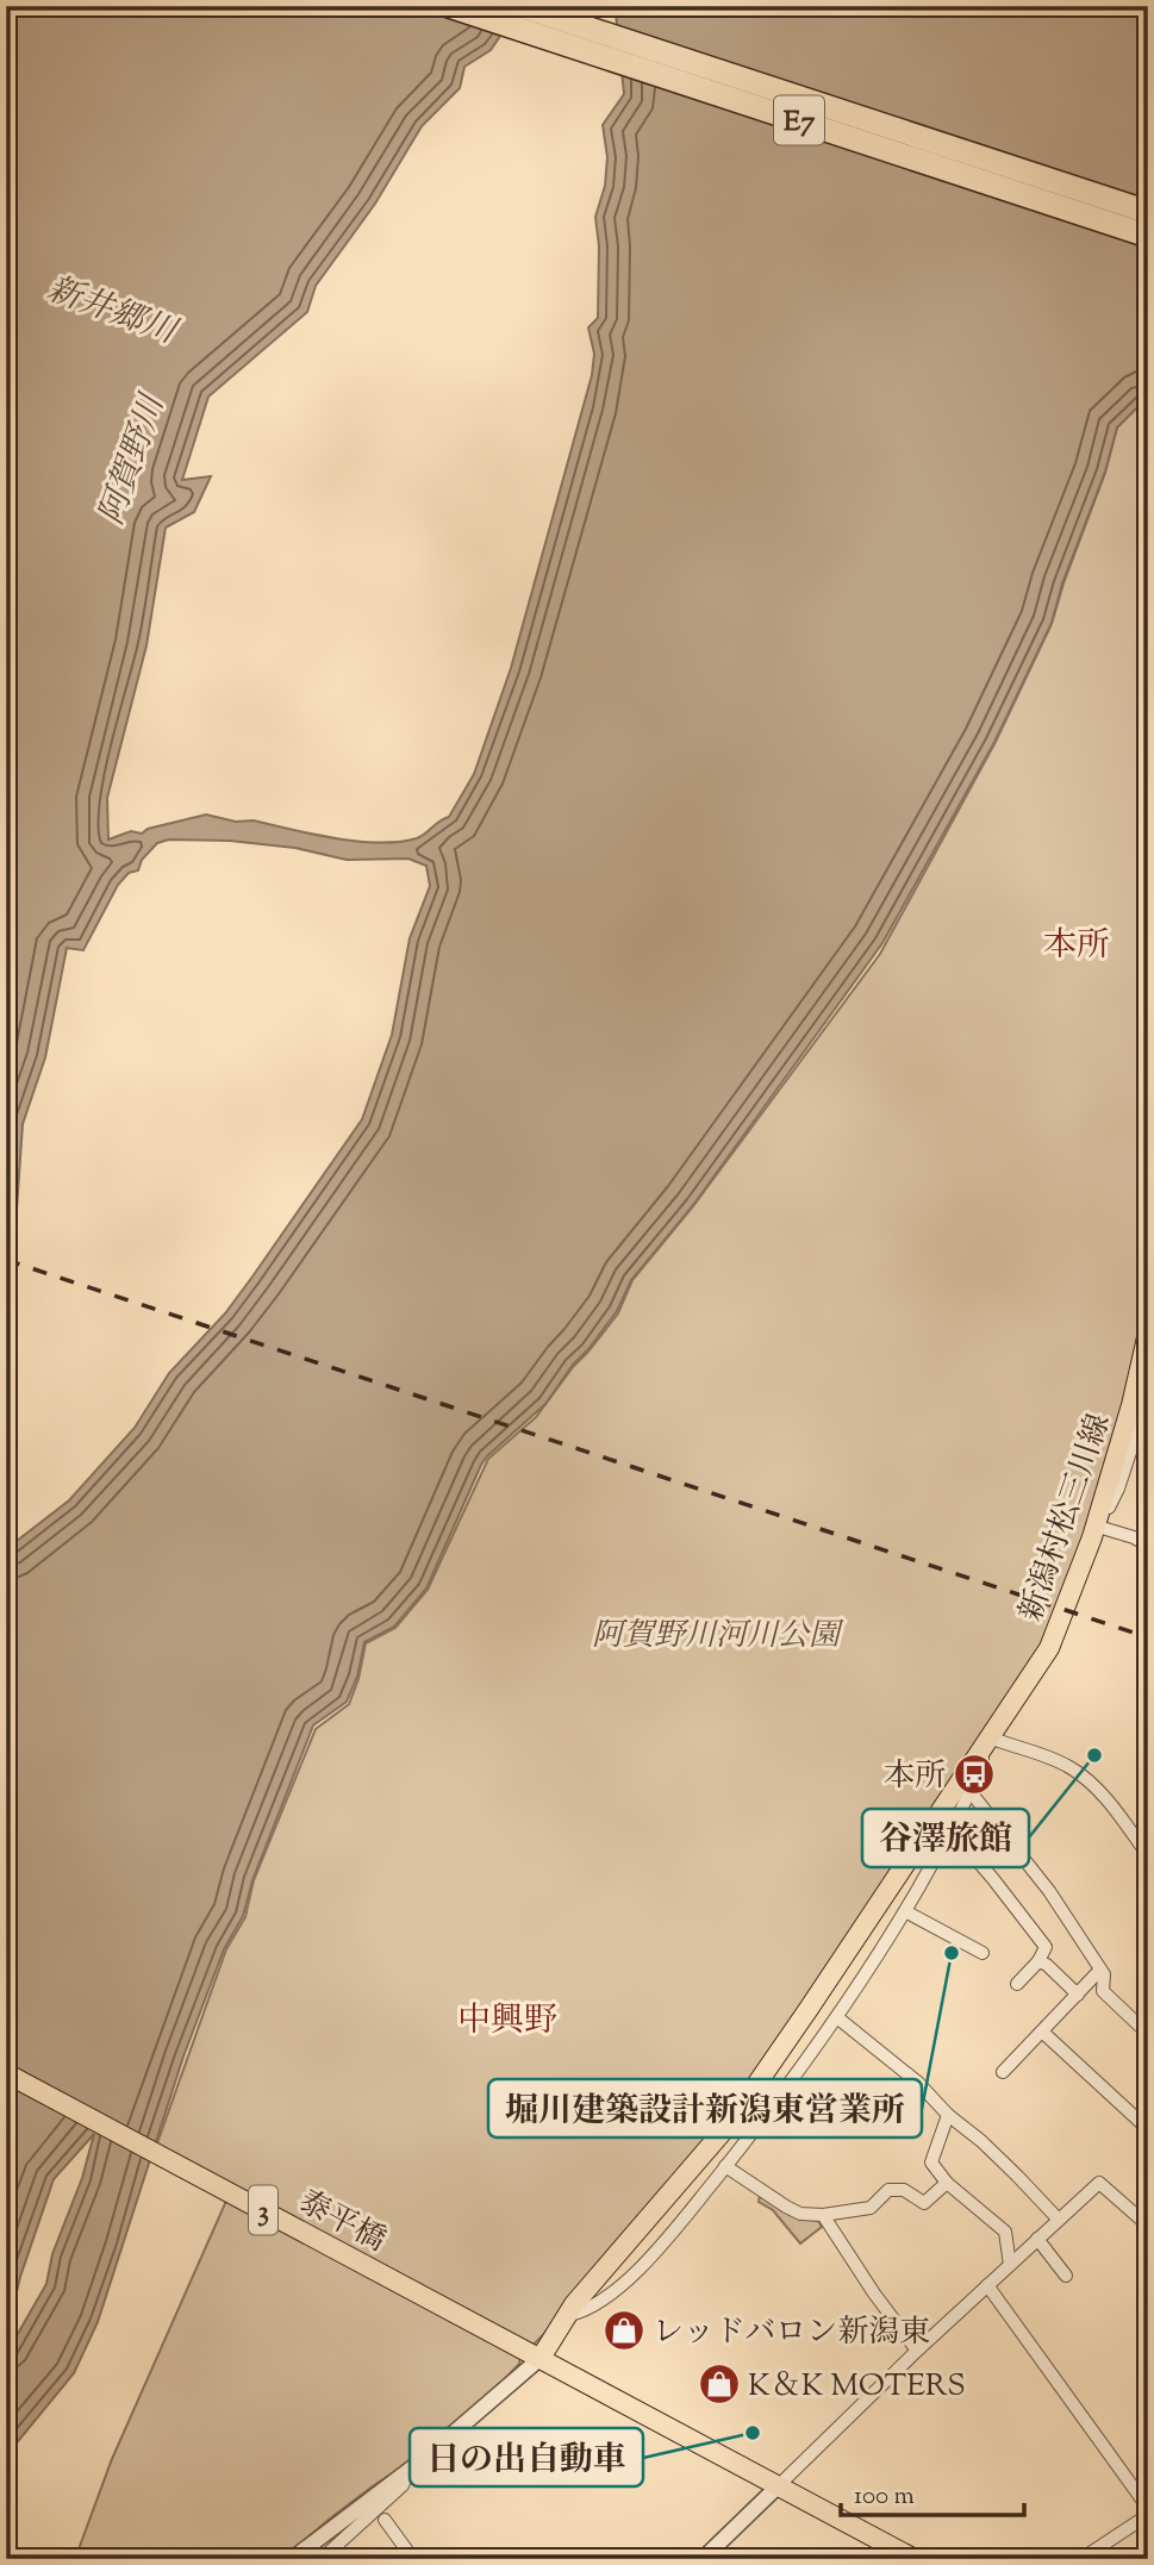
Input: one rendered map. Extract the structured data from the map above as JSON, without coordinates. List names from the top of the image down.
{
  "streets": {
    "highway": ["E7"],
    "main road": ["新潟村松三川線", "3", "泰平橋"]
  },
  "crossings": [
    ["新潟村松三川線", "3"],
    ["新潟村松三川線", "泰平橋"],
    ["3", "泰平橋"]
  ],
  "districts": ["本所", "中興野"],
  "water": ["新井郷川", "阿賀野川"],
  "parks": ["阿賀野川河川公園"],
  "places": {
    "other": ["谷澤旅館", "堀川建築設計新潟東営業所", "日の出自動車"],
    "bus stop": ["本所"],
    "shop": ["レッドバロン新潟東", "K＆K MOTERS"]
  },
  "scale_bar": "100 m"
}
